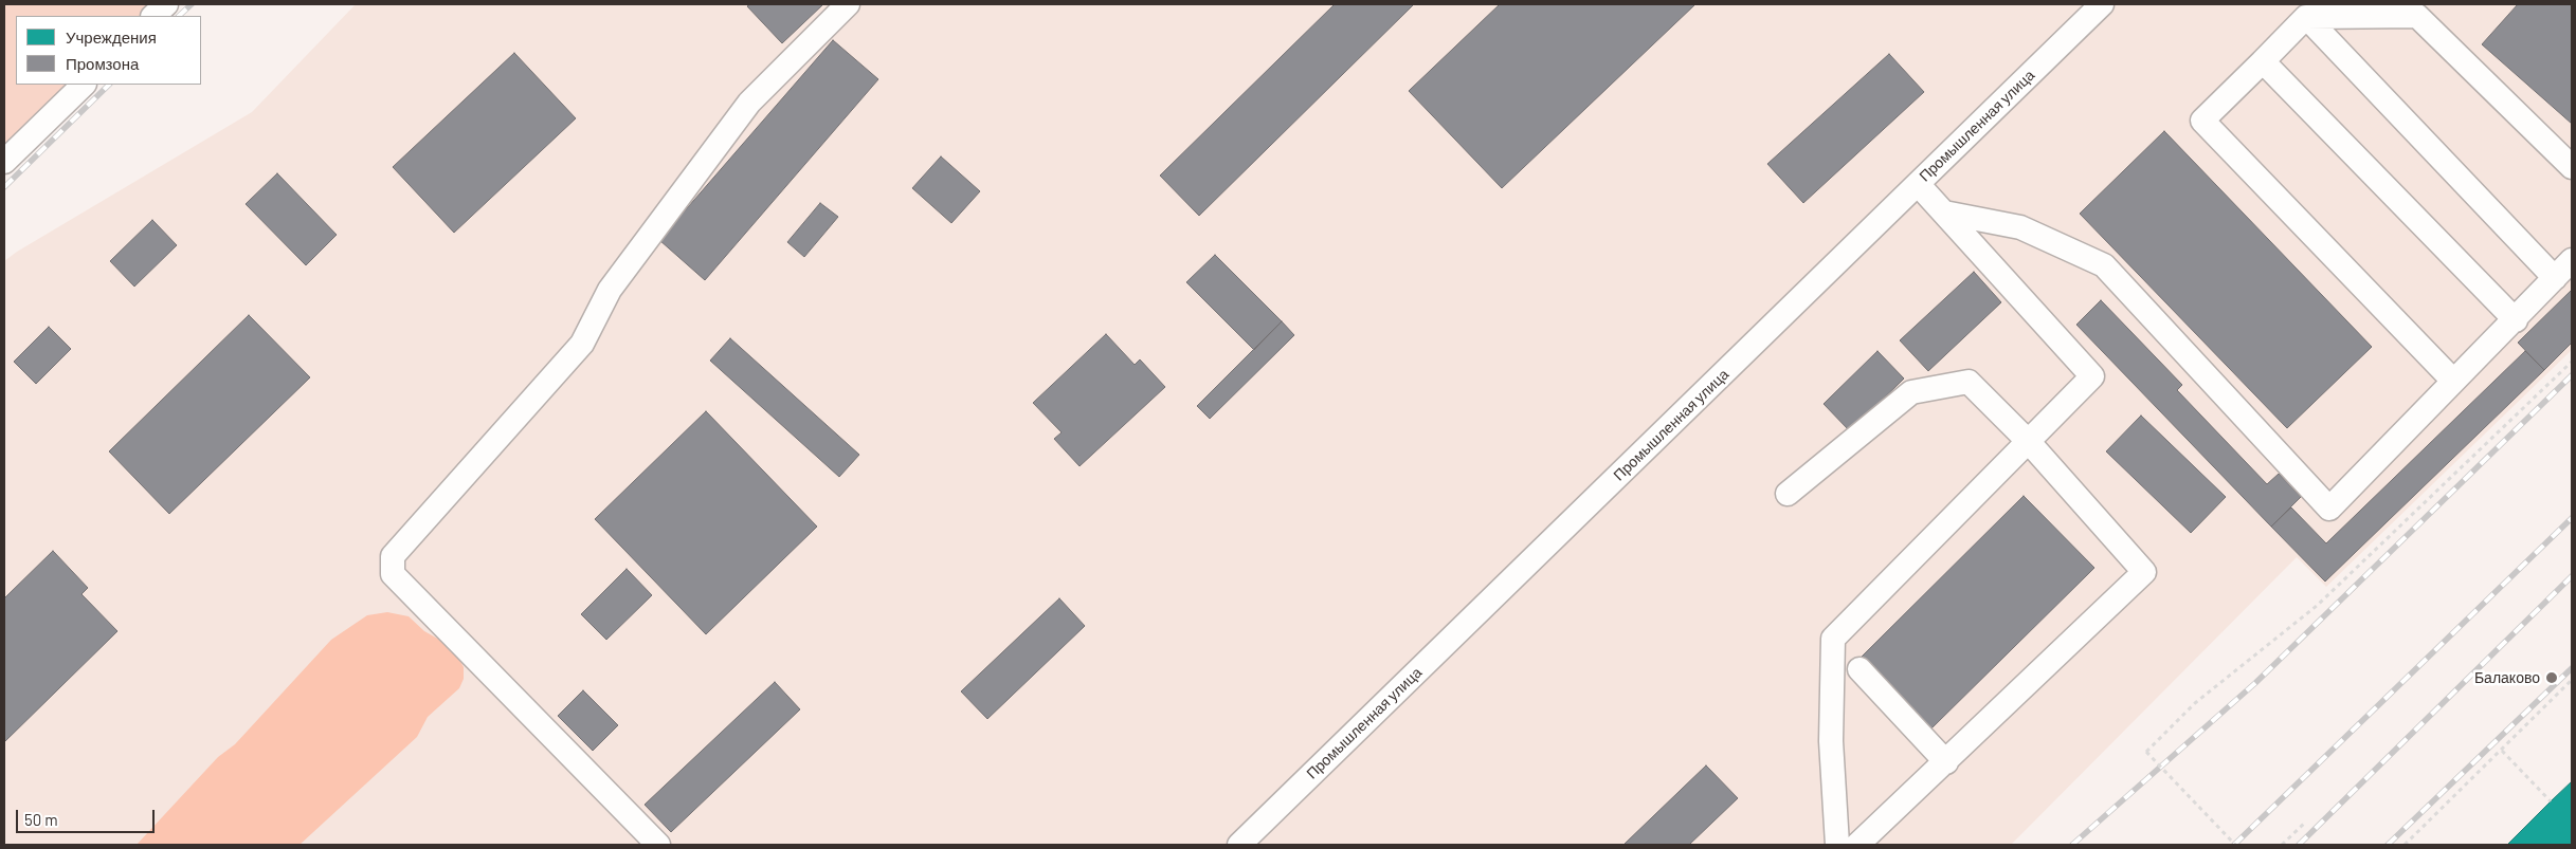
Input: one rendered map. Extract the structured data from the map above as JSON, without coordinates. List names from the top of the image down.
{
  "streets": {
    "street": ["Промышленная улица"]
  },
  "places": ["Балаково"],
  "legend": ["Учреждения", "Промзона"],
  "scale_bar": "50 m"
}
